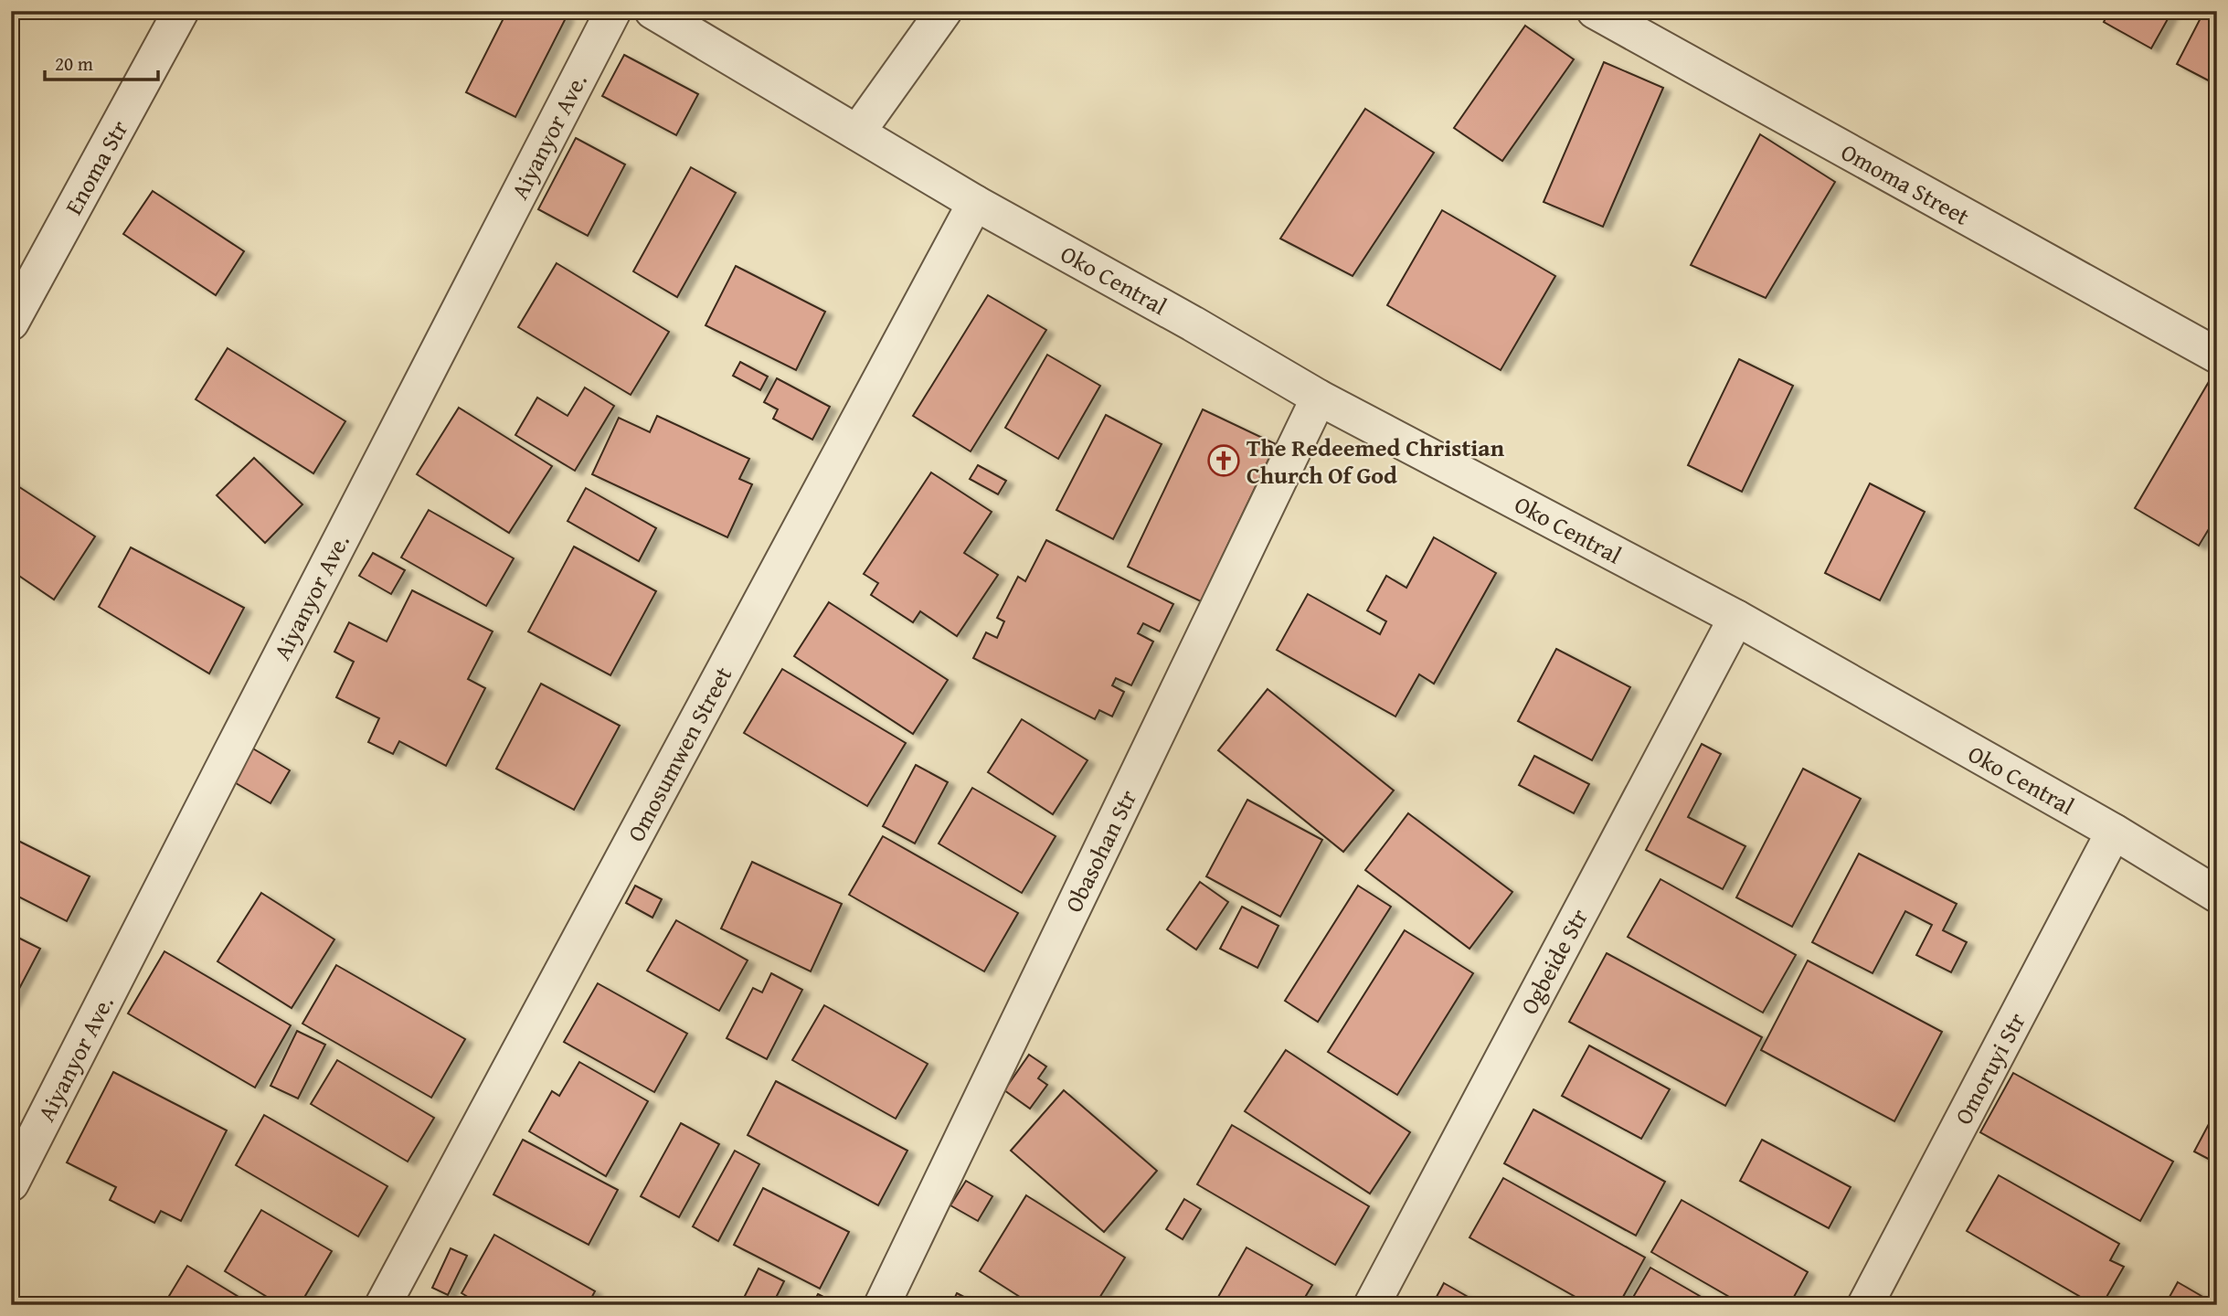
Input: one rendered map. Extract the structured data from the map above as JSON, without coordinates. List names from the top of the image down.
{
  "streets": {
    "street": [
      "Aiyanyor Ave.",
      "Enoma Str",
      "Omoma Street",
      "Oko Central",
      "Omosumwen Street",
      "Obasohan Str",
      "Ogbeide Str",
      "Omoruyi Str"
    ]
  },
  "crossings": [
    ["Oko Central", "Omosumwen Street"],
    ["Oko Central", "Obasohan Str"],
    ["Oko Central", "Ogbeide Str"],
    ["Oko Central", "Omoruyi Str"]
  ],
  "places": {
    "church": ["The Redeemed Christian Church Of God"]
  },
  "scale_bar": "20 m"
}
